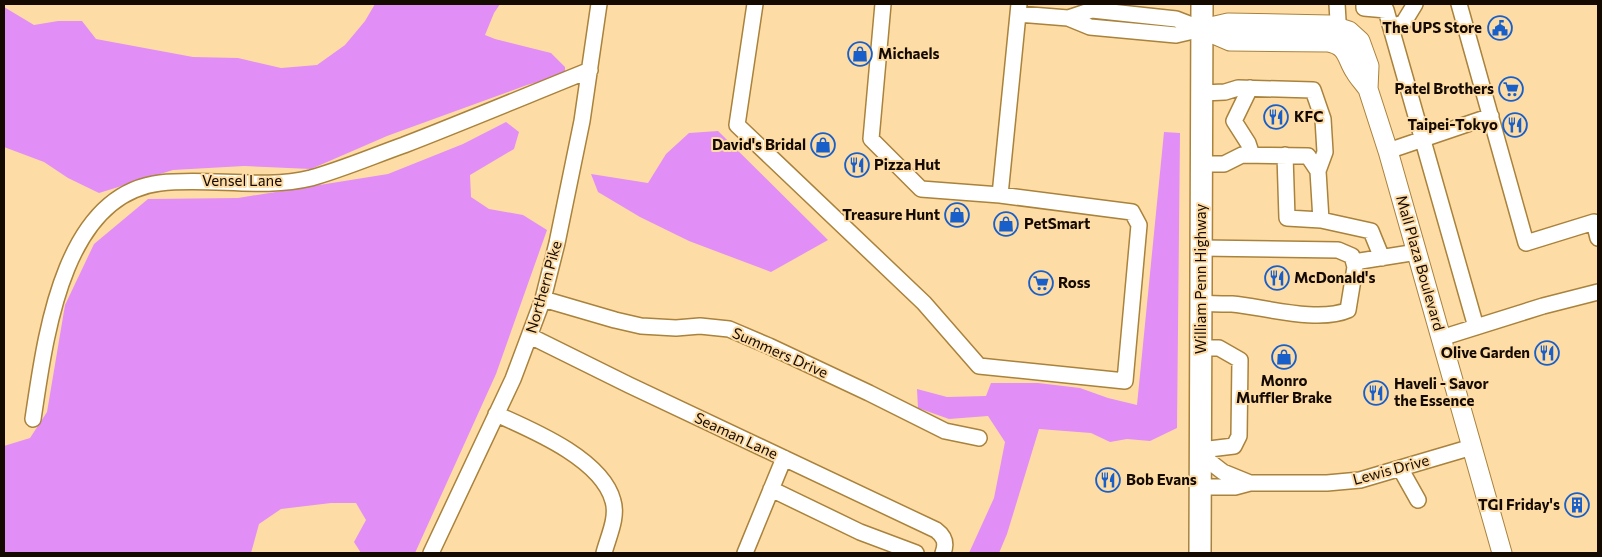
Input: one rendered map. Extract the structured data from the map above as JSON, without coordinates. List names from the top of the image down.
{
  "streets": {
    "highway": ["William Penn Highway"],
    "main road": ["Mall Plaza Boulevard"],
    "street": [
      "Vensel Lane",
      "Northern Pike",
      "Summers Drive",
      "Seaman Lane",
      "Lewis Drive"
    ]
  },
  "crossings": [
    ["Vensel Lane", "Northern Pike"],
    ["Mall Plaza Boulevard", "Lewis Drive"],
    ["William Penn Highway", "Lewis Drive"],
    ["Northern Pike", "Summers Drive"],
    ["Northern Pike", "Seaman Lane"]
  ],
  "places": {
    "public building": ["The UPS Store"],
    "shop": [
      "Michaels",
      "David's Bridal",
      "Treasure Hunt",
      "PetSmart",
      "Monro Muffler Brake"
    ],
    "supermarket": ["Patel Brothers", "Ross"],
    "restaurant": [
      "KFC",
      "Taipei-Tokyo",
      "Pizza Hut",
      "McDonald's",
      "Olive Garden",
      "Haveli - Savor the Essence",
      "Bob Evans"
    ],
    "building": ["TGI Friday's"]
  }
}
